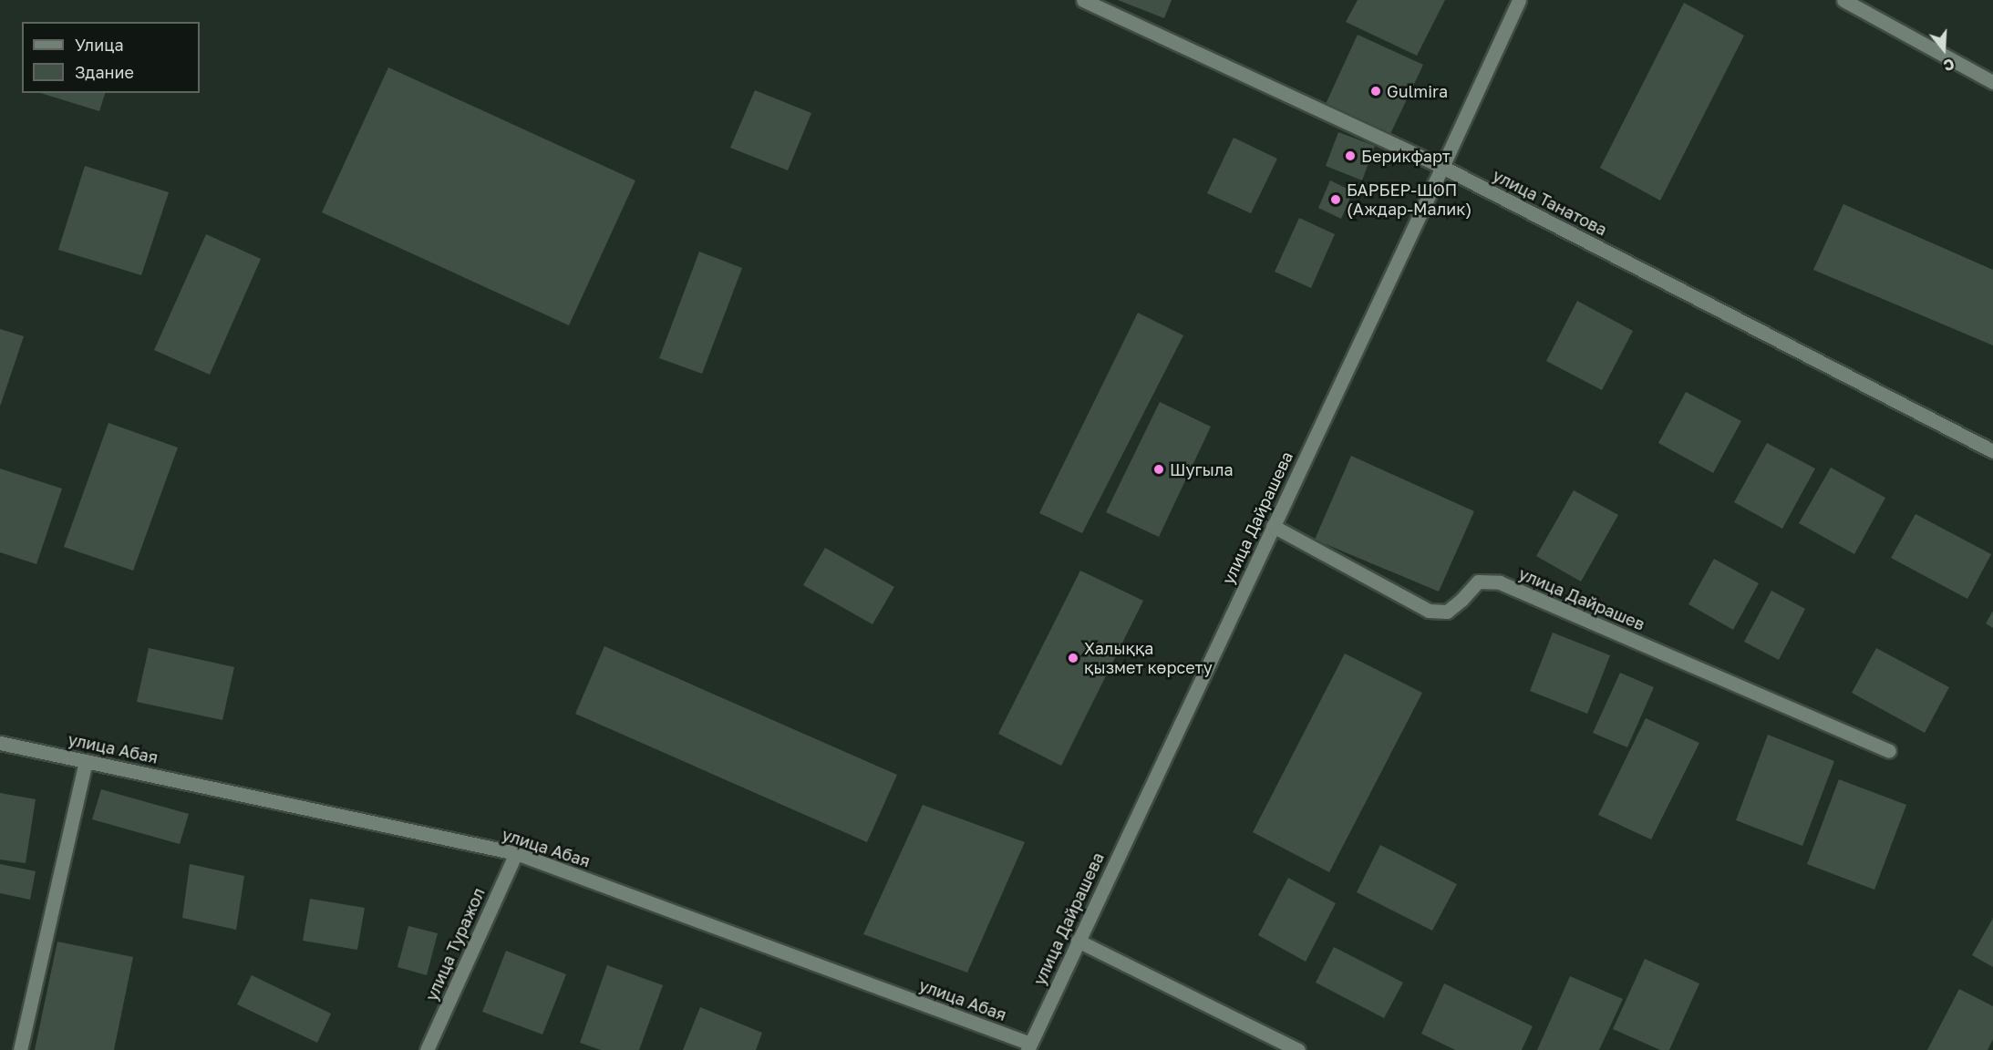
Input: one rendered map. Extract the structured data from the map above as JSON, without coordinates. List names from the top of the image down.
{
  "streets": {
    "street": [
      "улица Танатова",
      "улица Дайрашева",
      "улица Дайрашев",
      "улица Абая",
      "улица Туражол"
    ]
  },
  "crossings": [
    ["улица Танатова", "улица Дайрашева"],
    ["улица Дайрашева", "улица Дайрашев"],
    ["улица Дайрашева", "улица Абая"],
    ["улица Абая", "улица Туражол"]
  ],
  "places": [
    "Gulmira",
    "Берикфарт",
    "БАРБЕР-ШОП (Аждар-Малик)",
    "Шугыла",
    "Халыққа қызмет көрсету"
  ],
  "legend": ["Улица", "Здание"],
  "north": "bottom"
}
